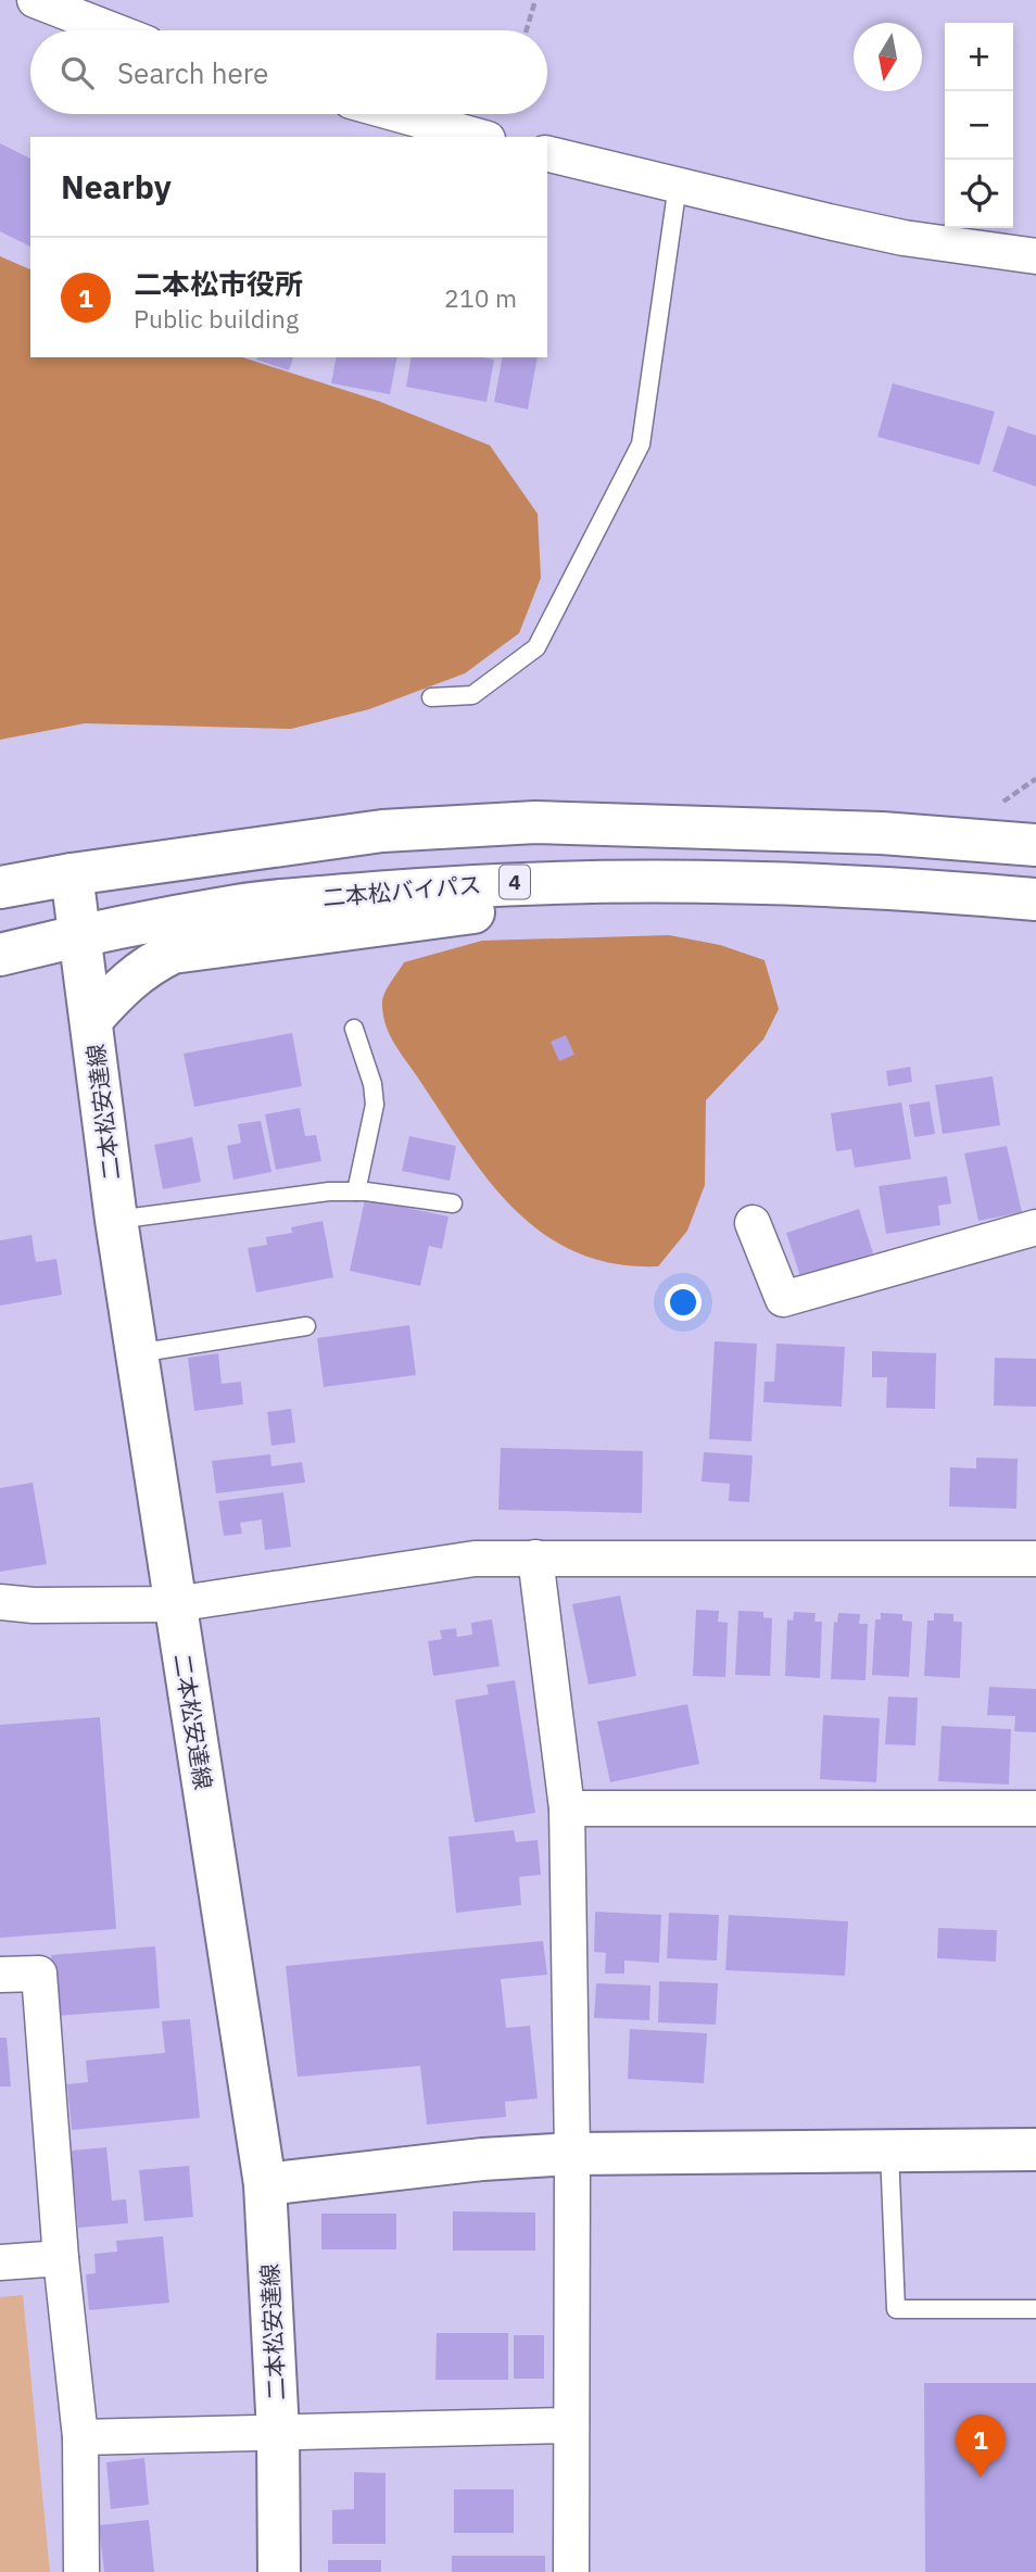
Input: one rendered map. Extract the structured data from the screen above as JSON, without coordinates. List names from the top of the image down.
{
  "streets": {
    "main road": ["4", "二本松バイパス", "二本松安達線"]
  },
  "crossings": [
    ["二本松バイパス", "二本松安達線"]
  ],
  "north": "bottom",
  "page": {
    "map_buttons": ["+", "−"],
    "search": "Search here",
    "heading": "Nearby",
    "list": [
      {
        "mark": "1",
        "name": "二本松市役所",
        "note": "Public building",
        "value": "210 m"
      }
    ],
    "pins": "1"
  }
}
